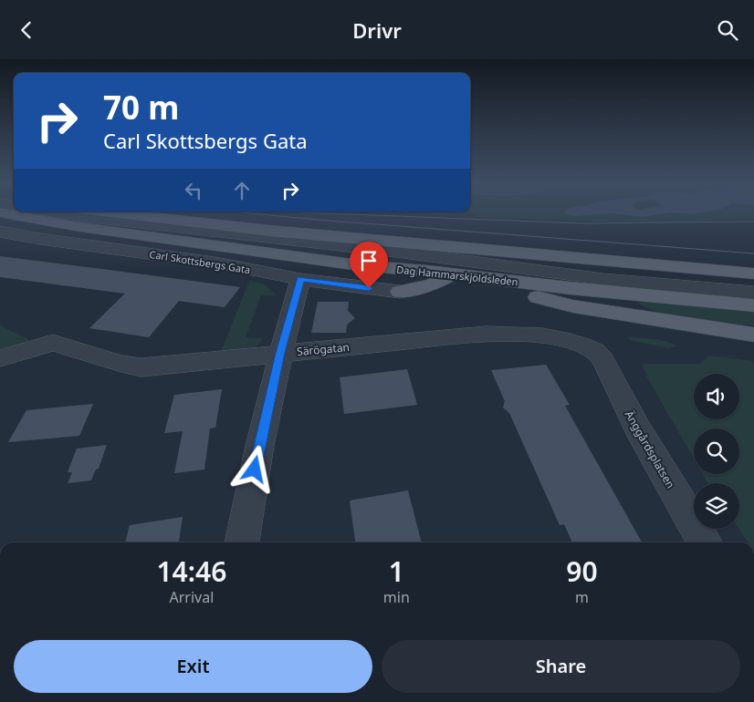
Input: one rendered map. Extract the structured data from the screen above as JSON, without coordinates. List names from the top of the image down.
{
  "streets": {
    "main road": ["Dag Hammarskjöldsleden"],
    "street": ["Carl Skottsbergs Gata", "Särögatan", "Änggårdsplatsen"]
  },
  "crossings": [
    ["Särögatan", "Änggårdsplatsen"]
  ],
  "page": {
    "header": "Drivr",
    "turn": ["70 m", "Carl Skottsbergs Gata"],
    "eta": [
      "14:46",
      "Arrival",
      "1",
      "min",
      "90",
      "m"
    ],
    "buttons": ["Exit", "Share"]
  }
}
